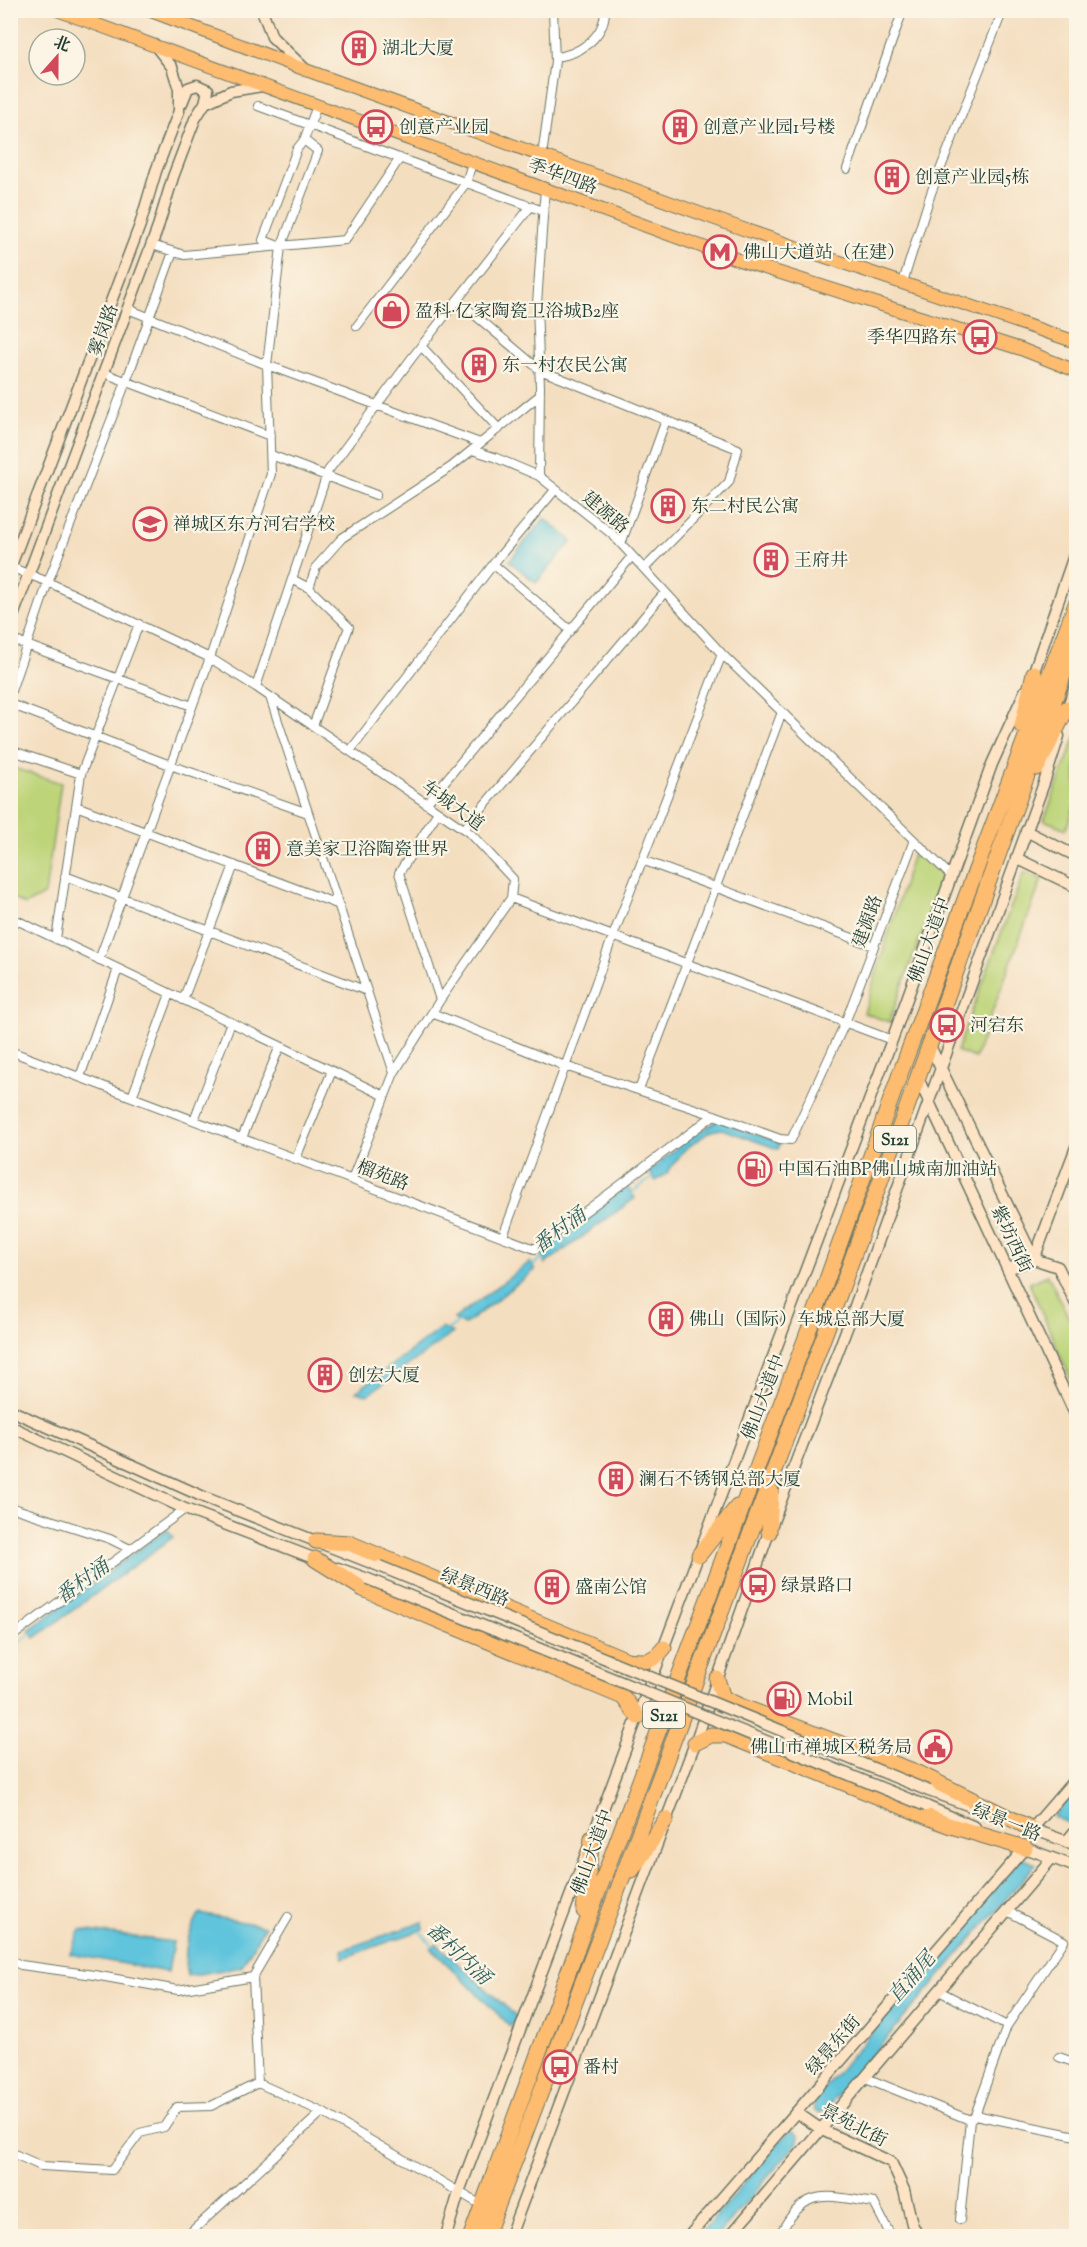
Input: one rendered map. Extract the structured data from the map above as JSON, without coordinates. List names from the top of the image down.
{
  "streets": {
    "highway": ["佛山大道中", "S121"],
    "main road": [
      "季华四路",
      "雾岗路",
      "紫坊西街",
      "绿景西路",
      "绿景一路",
      "绿景东街",
      "景苑北街"
    ],
    "street": ["建源路", "车城大道", "榴苑路"]
  },
  "crossings": [
    ["季华四路", "雾岗路"],
    ["雾岗路", "车城大道"],
    ["建源路", "榴苑路"],
    ["佛山大道中", "紫坊西街"],
    ["绿景西路", "绿景一路"],
    ["绿景一路", "绿景东街"],
    ["绿景东街", "景苑北街"]
  ],
  "water": ["番村涌", "番村内涌", "直涌尾"],
  "places": {
    "building": [
      "湖北大厦",
      "创意产业园1号楼",
      "创意产业园5栋",
      "东一村农民公寓",
      "东二村民公寓",
      "王府井",
      "意美家卫浴陶瓷世界",
      "佛山（国际）车城总部大厦",
      "创宏大厦",
      "澜石不锈钢总部大厦",
      "盛南公馆"
    ],
    "bus stop": [
      "创意产业园",
      "季华四路东",
      "河宕东",
      "绿景路口",
      "番村"
    ],
    "metro station": ["佛山大道站（在建）"],
    "shop": ["盈科·亿家陶瓷卫浴城B2座"],
    "school or university": ["禅城区东方河宕学校"],
    "fuel station": ["中国石油BP佛山城南加油站", "Mobil"],
    "public building": ["佛山市禅城区税务局"]
  },
  "north": "top"
}
